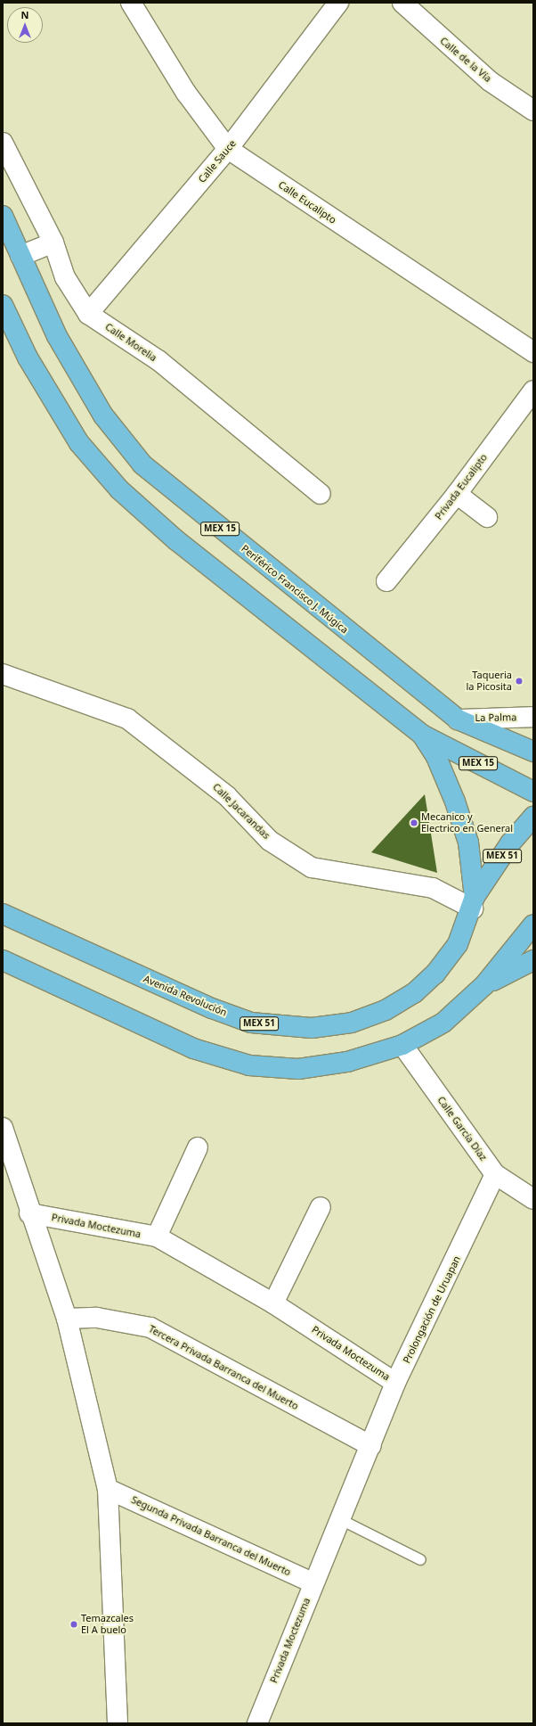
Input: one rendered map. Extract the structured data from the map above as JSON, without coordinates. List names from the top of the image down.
{
  "streets": {
    "main road": [
      "MEX 15",
      "Periférico Francisco J. Múgica",
      "MEX 51",
      "Avenida Revolución"
    ],
    "street": [
      "Calle de la Vía",
      "Calle Sauce",
      "Calle Eucalipto",
      "Calle Morelia",
      "Privada Eucalipto",
      "La Palma",
      "Calle Jacarandas",
      "Calle García Díaz",
      "Privada Moctezuma",
      "Prolongación de Uruapan",
      "Tercera Privada Barranca del Muerto",
      "Segunda Privada Barranca del Muerto"
    ]
  },
  "crossings": [
    ["Calle Sauce", "Calle Eucalipto"],
    ["Calle Sauce", "Calle Morelia"],
    ["Periférico Francisco J. Múgica", "La Palma"],
    ["Calle Jacarandas", "Avenida Revolución"],
    ["Calle García Díaz", "Prolongación de Uruapan"],
    ["Privada Moctezuma", "Prolongación de Uruapan"],
    ["Privada Moctezuma", "Tercera Privada Barranca del Muerto"],
    ["Privada Moctezuma", "Segunda Privada Barranca del Muerto"]
  ],
  "places": ["Taqueria la Picosita", "Mecanico y Electrico en General", "Temazcales El A buelo"],
  "north": "top"
}
